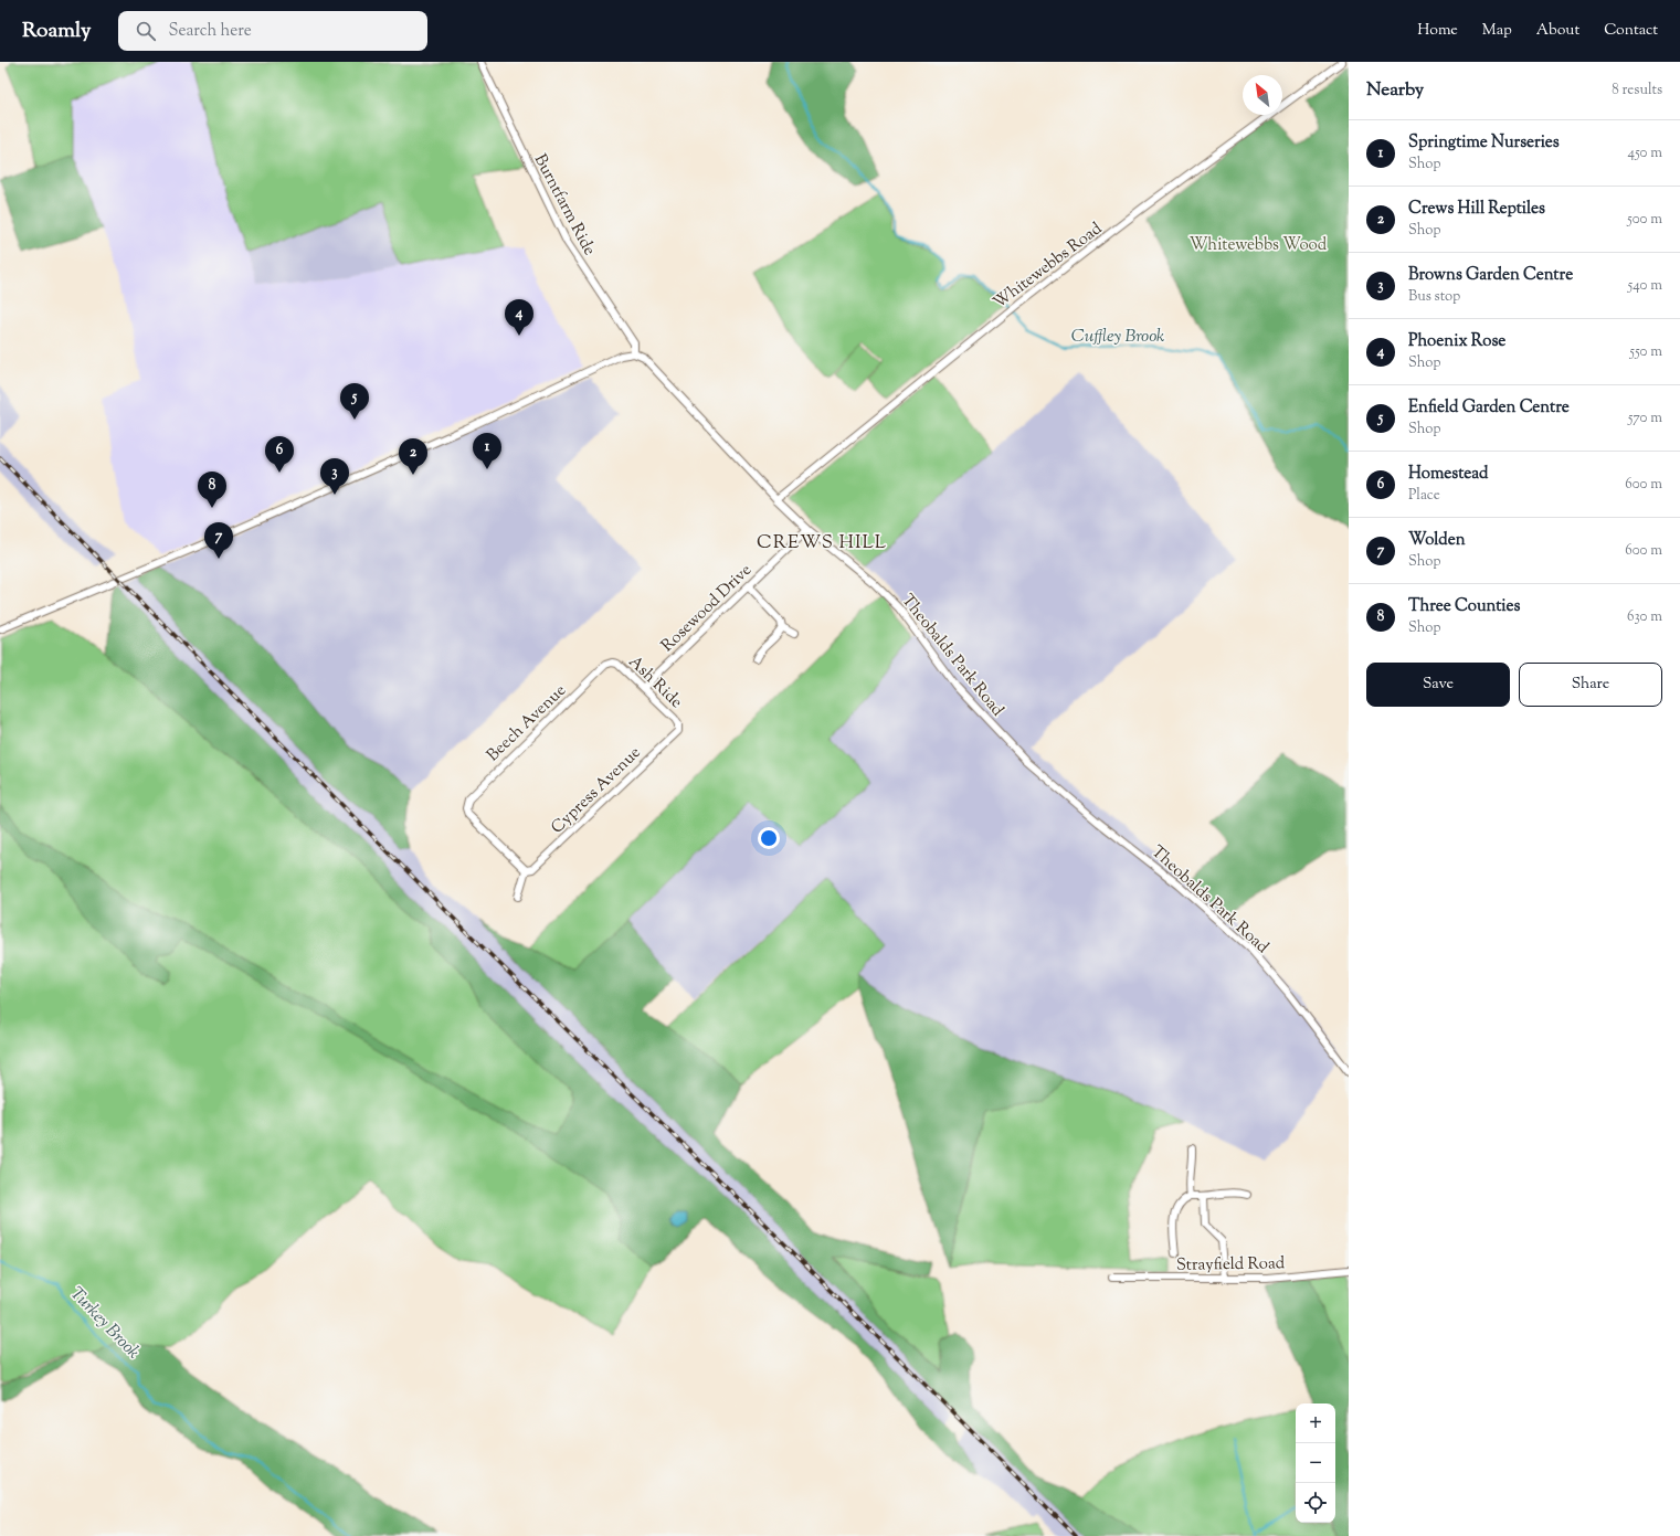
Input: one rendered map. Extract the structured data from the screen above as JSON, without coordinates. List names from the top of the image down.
{
  "streets": {
    "street": [
      "Burntfarm Ride",
      "Whitewebbs Road",
      "Rosewood Drive",
      "Theobalds Park Road",
      "Ash Ride",
      "Beech Avenue",
      "Cypress Avenue",
      "Strayfield Road"
    ]
  },
  "crossings": [
    ["Burntfarm Ride", "Theobalds Park Road"],
    ["Whitewebbs Road", "Theobalds Park Road"],
    ["Rosewood Drive", "Theobalds Park Road"],
    ["Rosewood Drive", "Ash Ride"],
    ["Ash Ride", "Beech Avenue"],
    ["Ash Ride", "Cypress Avenue"],
    ["Beech Avenue", "Cypress Avenue"]
  ],
  "districts": ["CREWS HILL"],
  "water": ["Cuffley Brook", "Turkey Brook"],
  "parks": ["Whitewebbs Wood"],
  "north": "top left",
  "page": {
    "header": "Roamly",
    "search": "Search here",
    "nav": [
      "Home",
      "Map",
      "About",
      "Contact"
    ],
    "heading": ["Nearby", "8 results"],
    "list": [
      {
        "mark": "1",
        "name": "Springtime Nurseries",
        "note": "Shop",
        "value": "450 m"
      },
      {
        "mark": "2",
        "name": "Crews Hill Reptiles",
        "note": "Shop",
        "value": "500 m"
      },
      {
        "mark": "3",
        "name": "Browns Garden Centre",
        "note": "Bus stop",
        "value": "540 m"
      },
      {
        "mark": "4",
        "name": "Phoenix Rose",
        "note": "Shop",
        "value": "550 m"
      },
      {
        "mark": "5",
        "name": "Enfield Garden Centre",
        "note": "Shop",
        "value": "570 m"
      },
      {
        "mark": "6",
        "name": "Homestead",
        "note": "Place",
        "value": "600 m"
      },
      {
        "mark": "7",
        "name": "Wolden",
        "note": "Shop",
        "value": "600 m"
      },
      {
        "mark": "8",
        "name": "Three Counties",
        "note": "Shop",
        "value": "630 m"
      }
    ],
    "pins": [
      "4",
      "5",
      "1",
      "6",
      "2",
      "3",
      "8",
      "7"
    ],
    "buttons": ["Save", "Share"],
    "map_buttons": ["+", "−"]
  }
}
